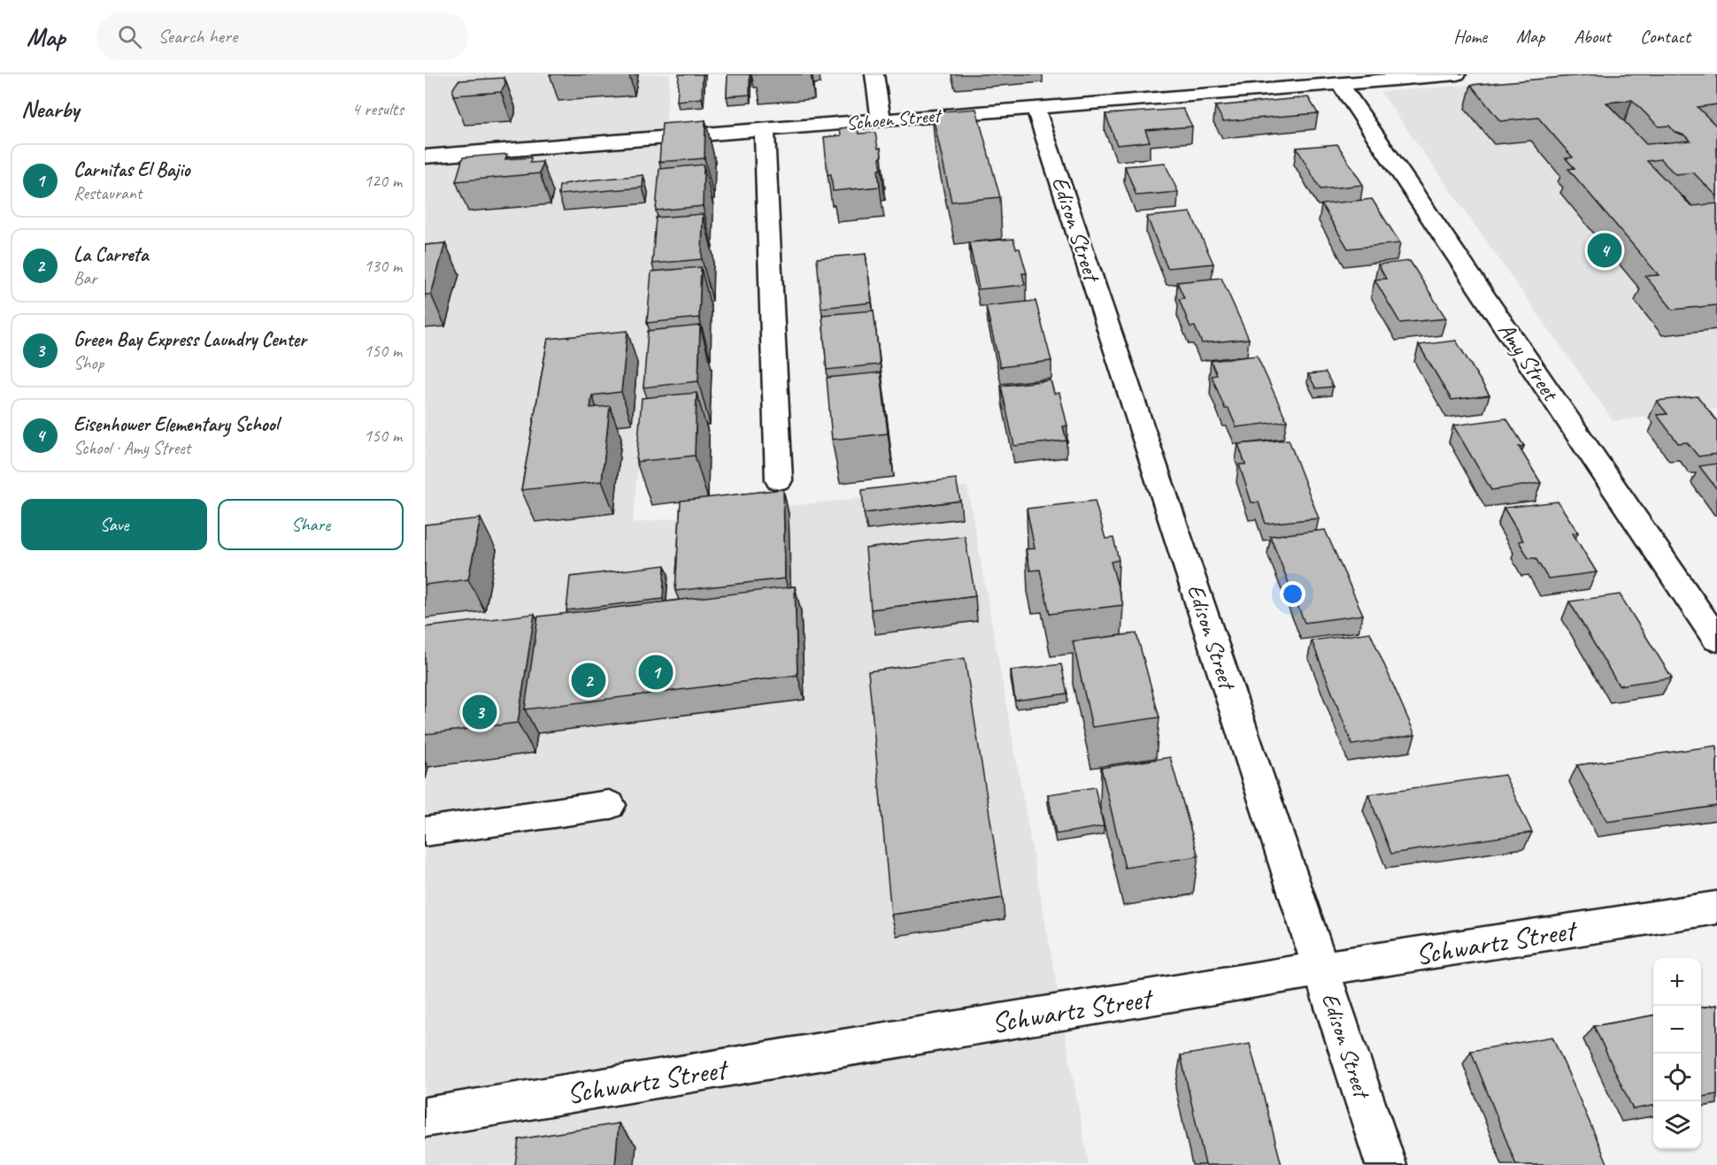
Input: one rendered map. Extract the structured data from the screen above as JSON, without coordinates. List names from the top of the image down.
{
  "streets": {
    "street": [
      "Schoen Street",
      "Edison Street",
      "Amy Street",
      "Schwartz Street"
    ]
  },
  "crossings": [
    ["Schoen Street", "Edison Street"],
    ["Schoen Street", "Amy Street"],
    ["Edison Street", "Schwartz Street"]
  ],
  "page": {
    "header": "Map",
    "search": "Search here",
    "nav": [
      "Home",
      "Map",
      "About",
      "Contact"
    ],
    "heading": ["Nearby", "4 results"],
    "list": [
      {
        "mark": "1",
        "name": "Carnitas El Bajio",
        "note": "Restaurant",
        "value": "120 m"
      },
      {
        "mark": "2",
        "name": "La Carreta",
        "note": "Bar",
        "value": "130 m"
      },
      {
        "mark": "3",
        "name": "Green Bay Express Laundry Center",
        "note": "Shop",
        "value": "150 m"
      },
      {
        "mark": "4",
        "name": "Eisenhower Elementary School",
        "note": "School · Amy Street",
        "value": "150 m"
      }
    ],
    "pins": [
      "4",
      "1",
      "2",
      "3"
    ],
    "buttons": ["Save", "Share"],
    "map_buttons": ["+", "−"]
  }
}
